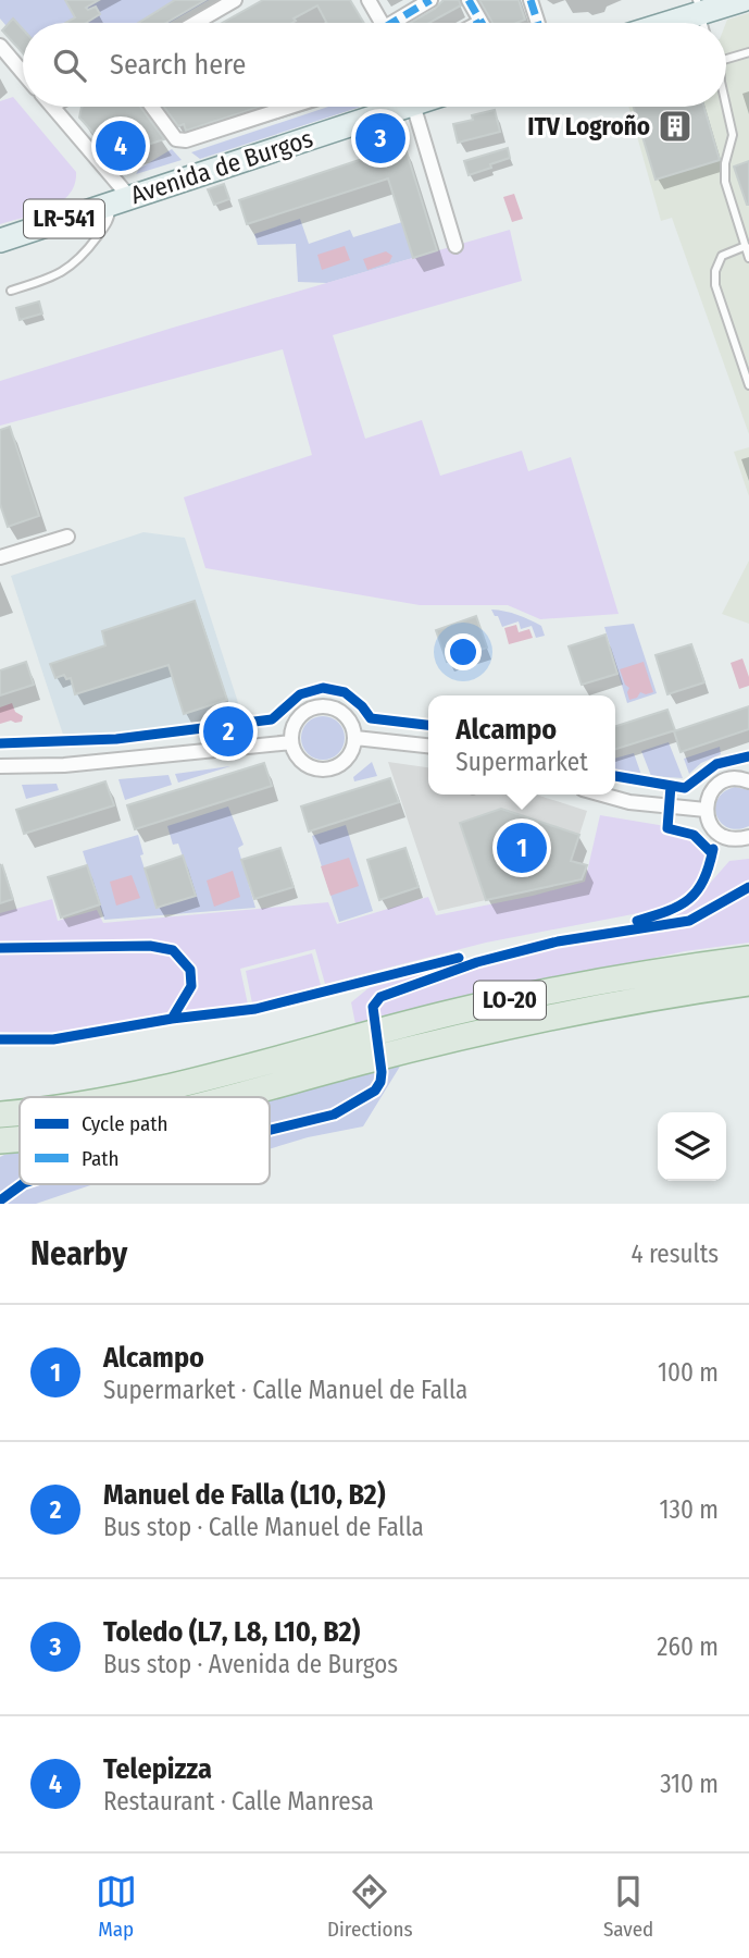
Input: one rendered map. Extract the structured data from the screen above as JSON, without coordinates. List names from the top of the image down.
{
  "streets": {
    "highway": ["LO-20"],
    "main road": ["Avenida de Burgos", "LR-541"]
  },
  "places": {
    "building": ["ITV Logroño"]
  },
  "legend": ["Cycle path", "Path"],
  "page": {
    "search": "Search here",
    "pins": [
      "3",
      "4",
      "2",
      "1"
    ],
    "popup": ["Alcampo", "Supermarket"],
    "heading": ["Nearby", "4 results"],
    "list": [
      {
        "mark": "1",
        "name": "Alcampo",
        "note": "Supermarket · Calle Manuel de Falla",
        "value": "100 m"
      },
      {
        "mark": "2",
        "name": "Manuel de Falla (L10, B2)",
        "note": "Bus stop · Calle Manuel de Falla",
        "value": "130 m"
      },
      {
        "mark": "3",
        "name": "Toledo (L7, L8, L10, B2)",
        "note": "Bus stop · Avenida de Burgos",
        "value": "260 m"
      },
      {
        "mark": "4",
        "name": "Telepizza",
        "note": "Restaurant · Calle Manresa",
        "value": "310 m"
      }
    ],
    "nav": ["Map", "Directions", "Saved"]
  }
}
